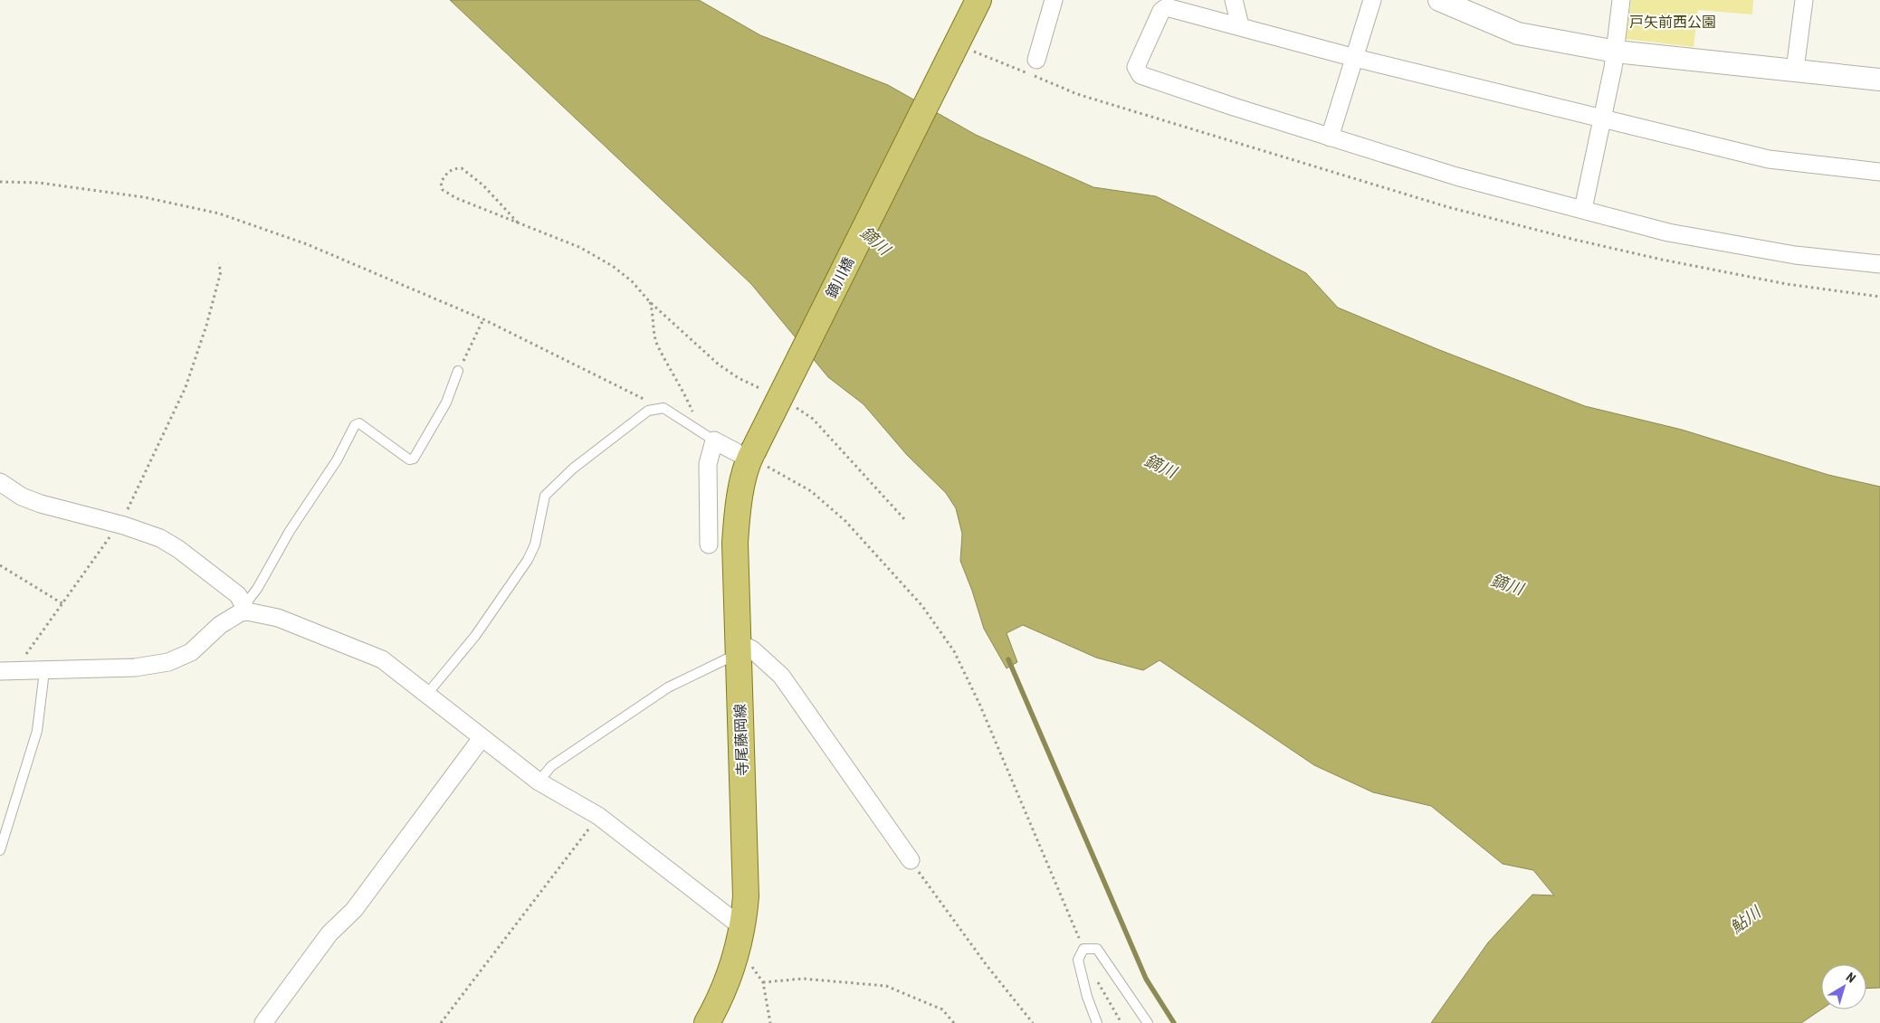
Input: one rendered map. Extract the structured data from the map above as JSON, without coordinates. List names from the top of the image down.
{
  "streets": {
    "main road": ["鏑川橋", "寺尾藤岡線"]
  },
  "crossings": [
    ["鏑川橋", "寺尾藤岡線"]
  ],
  "water": ["鏑川", "鮎川"],
  "parks": ["戸矢前西公園"],
  "north": "top right"
}
